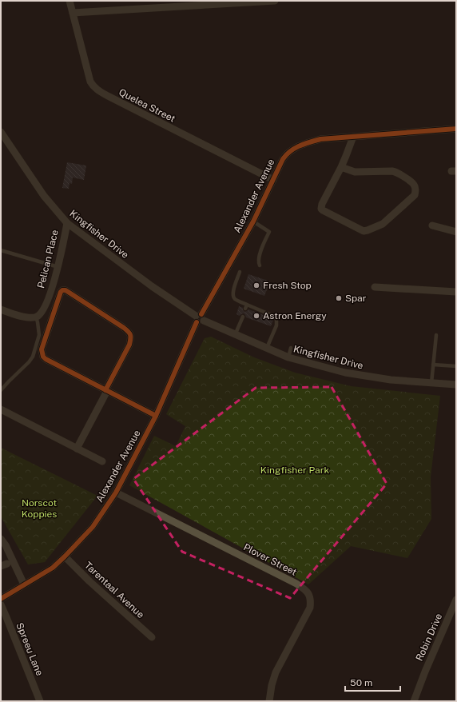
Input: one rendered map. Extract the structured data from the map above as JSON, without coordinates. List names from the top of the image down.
{
  "streets": {
    "street": [
      "Quelea Street",
      "Alexander Avenue",
      "Kingfisher Drive",
      "Pelican Place",
      "Plover Street",
      "Tarentaal Avenue",
      "Robin Drive",
      "Spreeu Lane"
    ]
  },
  "crossings": [
    ["Quelea Street", "Alexander Avenue"],
    ["Alexander Avenue", "Kingfisher Drive"],
    ["Alexander Avenue", "Plover Street"],
    ["Alexander Avenue", "Tarentaal Avenue"],
    ["Kingfisher Drive", "Pelican Place"]
  ],
  "parks": ["Kingfisher Park", "Norscot Koppies"],
  "places": ["Fresh Stop", "Spar", "Astron Energy"],
  "scale_bar": "50 m"
}
